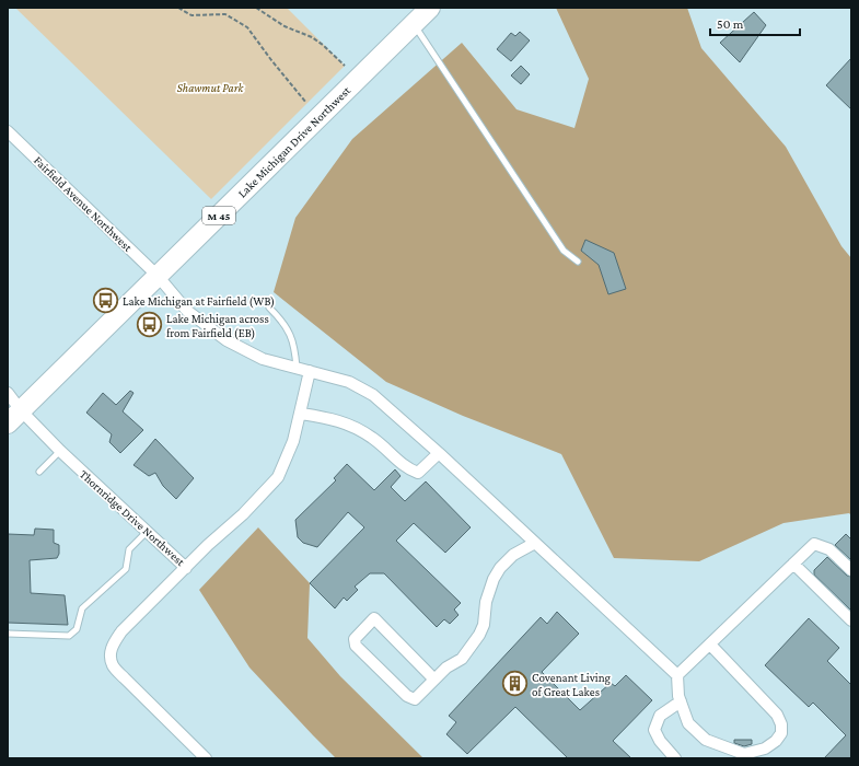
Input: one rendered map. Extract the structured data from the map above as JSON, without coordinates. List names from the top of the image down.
{
  "streets": {
    "highway": ["Lake Michigan Drive Northwest", "M 45"],
    "street": ["Fairfield Avenue Northwest", "Thornridge Drive Northwest"]
  },
  "crossings": [
    ["Lake Michigan Drive Northwest", "Fairfield Avenue Northwest"],
    ["Lake Michigan Drive Northwest", "Thornridge Drive Northwest"],
    ["Fairfield Avenue Northwest", "Thornridge Drive Northwest"]
  ],
  "parks": ["Shawmut Park"],
  "places": {
    "bus stop": ["Lake Michigan at Fairfield (WB)", "Lake Michigan across from Fairfield (EB)"],
    "building": ["Covenant Living of Great Lakes"]
  },
  "scale_bar": "50 m"
}
